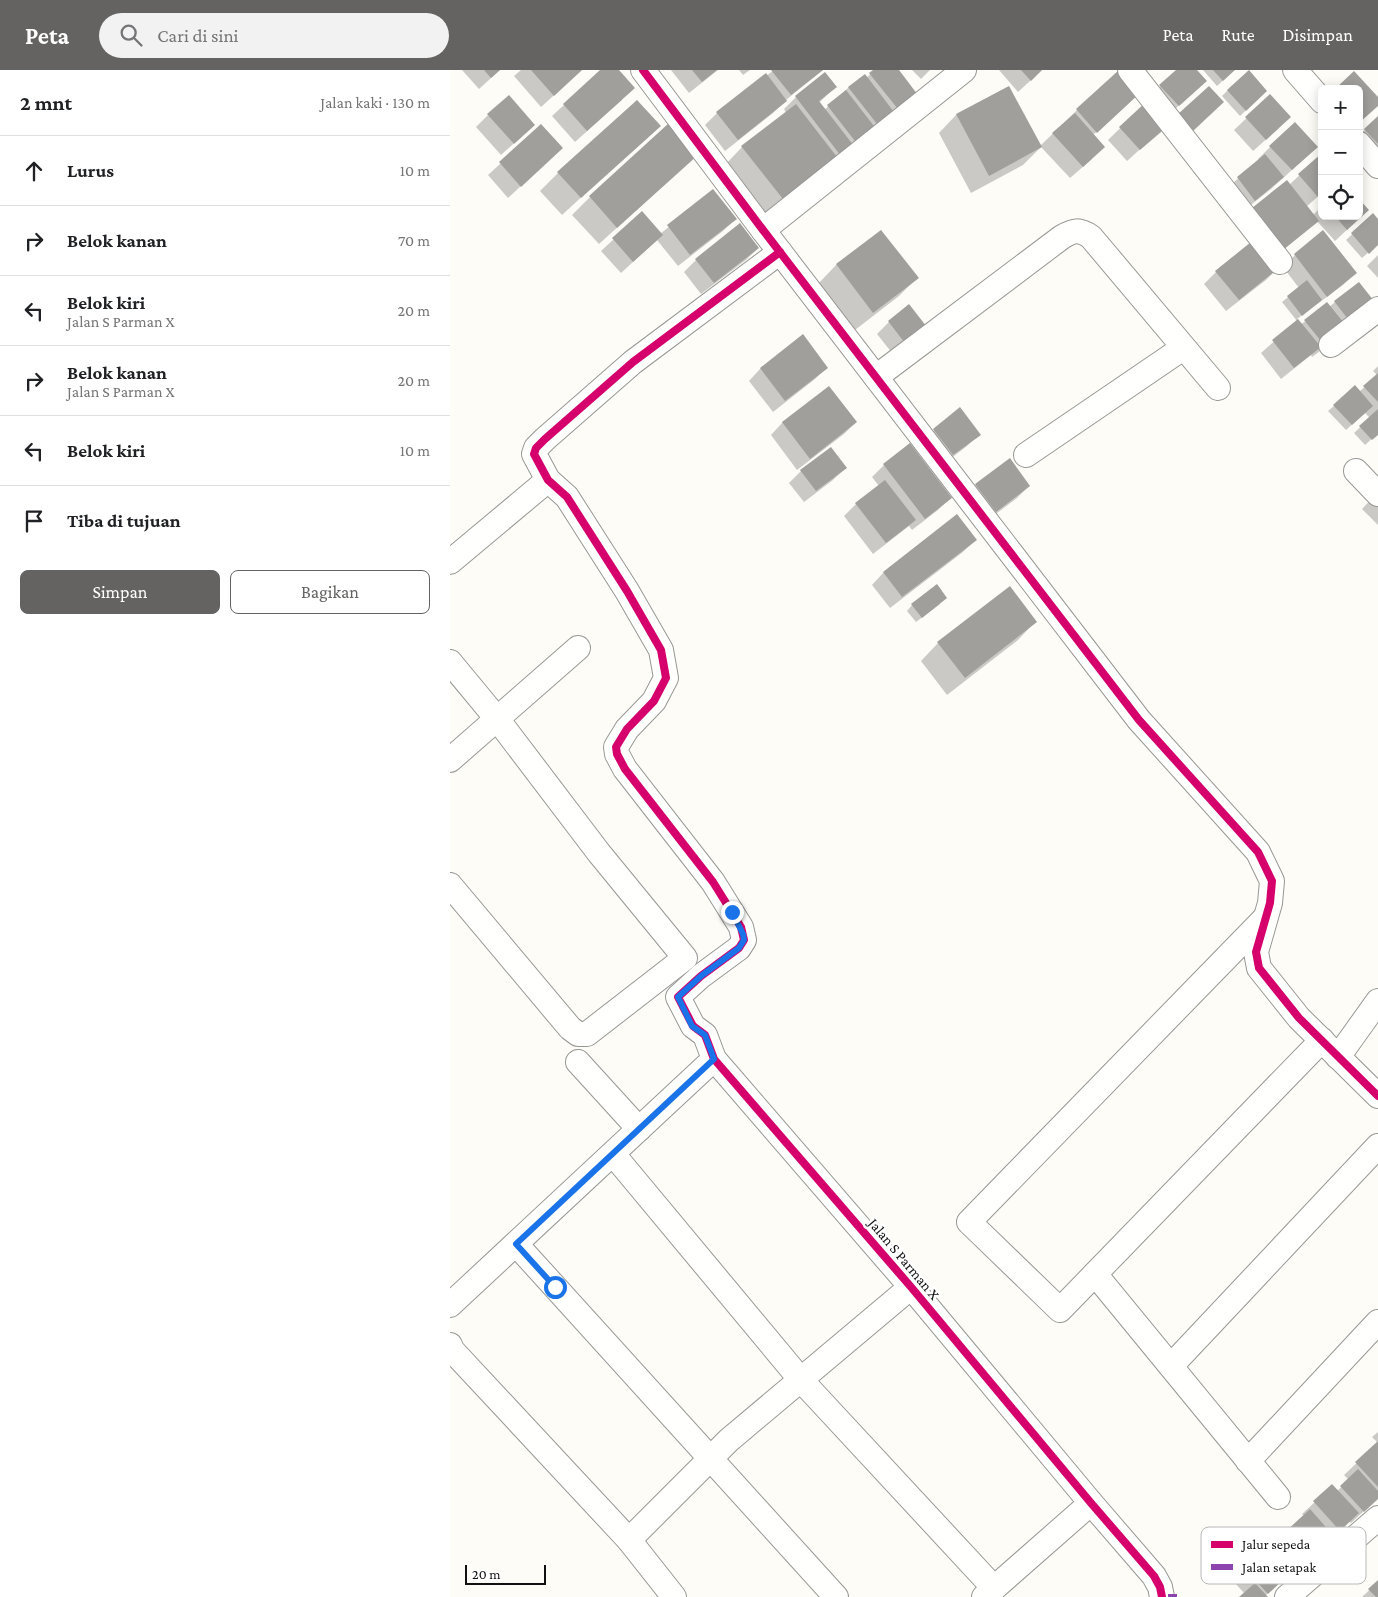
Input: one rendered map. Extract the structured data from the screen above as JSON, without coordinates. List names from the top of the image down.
{
  "streets": {
    "street": ["Jalan S Parman X"]
  },
  "legend": ["Jalur sepeda", "Jalan setapak"],
  "scale_bar": "20 m",
  "page": {
    "header": "Peta",
    "search": "Cari di sini",
    "nav": ["Peta", "Rute", "Disimpan"],
    "heading": ["2 mnt", "Jalan kaki · 130 m"],
    "map_buttons": ["+", "−"],
    "list": [
      ["Lurus", "10 m"],
      ["Belok kanan", "70 m"],
      ["Belok kiri", "Jalan S Parman X", "20 m"],
      ["Belok kanan", "Jalan S Parman X", "20 m"],
      ["Belok kiri", "10 m"],
      "Tiba di tujuan"
    ],
    "buttons": ["Simpan", "Bagikan"],
    "scale": "20 m"
  }
}
